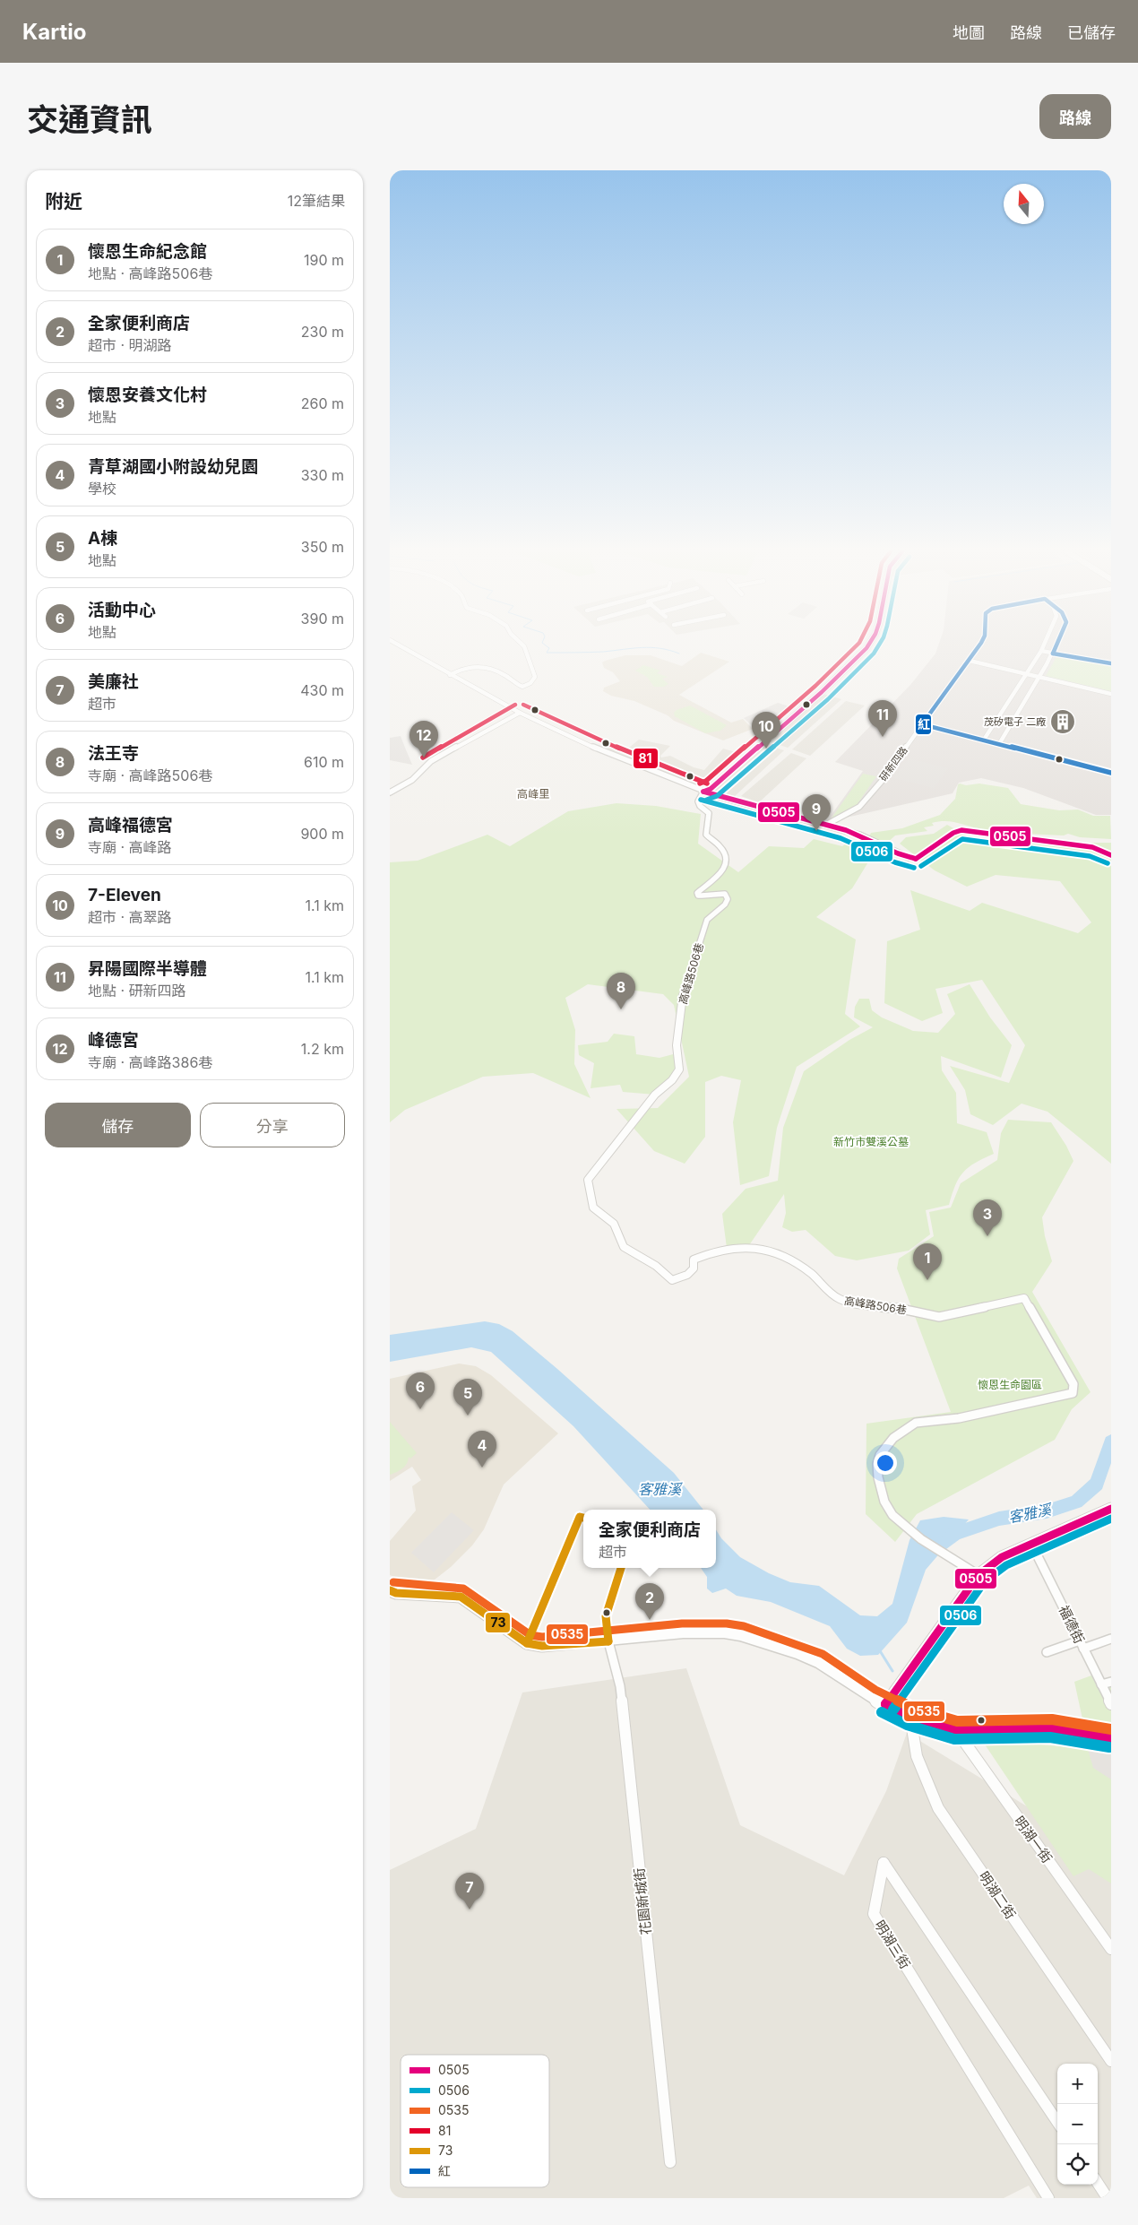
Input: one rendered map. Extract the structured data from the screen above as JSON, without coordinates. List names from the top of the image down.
{
  "streets": {
    "street": [
      "研新四路",
      "高峰路506巷",
      "福德街",
      "明湖一街",
      "明湖二街",
      "花園新城街",
      "明湖三街"
    ]
  },
  "districts": ["高峰里"],
  "water": ["客雅溪"],
  "parks": ["新竹市雙溪公墓", "懷恩生命園區"],
  "places": {
    "building": ["茂矽電子 二廠"]
  },
  "lines": [
    "transit line 0505",
    "transit line 0506",
    "transit line 81",
    "transit line 紅",
    "transit line 73",
    "transit line 0535"
  ],
  "legend": [
    "0505",
    "0506",
    "0535",
    "81",
    "73",
    "紅"
  ],
  "north": "top",
  "page": {
    "header": "Kartio",
    "nav": ["地圖", "路線", "已儲存"],
    "title": "交通資訊",
    "buttons": [
      "路線",
      ["儲存", "分享"]
    ],
    "heading": ["附近", "12筆結果"],
    "list": [
      {
        "mark": "1",
        "name": "懷恩生命紀念館",
        "note": "地點 · 高峰路506巷",
        "value": "190 m"
      },
      {
        "mark": "2",
        "name": "全家便利商店",
        "note": "超市 · 明湖路",
        "value": "230 m"
      },
      {
        "mark": "3",
        "name": "懷恩安養文化村",
        "note": "地點",
        "value": "260 m"
      },
      {
        "mark": "4",
        "name": "青草湖國小附設幼兒園",
        "note": "學校",
        "value": "330 m"
      },
      {
        "mark": "5",
        "name": "A棟",
        "note": "地點",
        "value": "350 m"
      },
      {
        "mark": "6",
        "name": "活動中心",
        "note": "地點",
        "value": "390 m"
      },
      {
        "mark": "7",
        "name": "美廉社",
        "note": "超市",
        "value": "430 m"
      },
      {
        "mark": "8",
        "name": "法王寺",
        "note": "寺廟 · 高峰路506巷",
        "value": "610 m"
      },
      {
        "mark": "9",
        "name": "高峰福德宮",
        "note": "寺廟 · 高峰路",
        "value": "900 m"
      },
      {
        "mark": "10",
        "name": "7-Eleven",
        "note": "超市 · 高翠路",
        "value": "1.1 km"
      },
      {
        "mark": "11",
        "name": "昇陽國際半導體",
        "note": "地點 · 研新四路",
        "value": "1.1 km"
      },
      {
        "mark": "12",
        "name": "峰德宮",
        "note": "寺廟 · 高峰路386巷",
        "value": "1.2 km"
      }
    ],
    "pins": [
      "11",
      "10",
      "12",
      "9",
      "8",
      "3",
      "1",
      "6",
      "5",
      "4",
      "2",
      "7"
    ],
    "popup": ["全家便利商店", "超市"],
    "map_buttons": ["+", "−"]
  }
}
